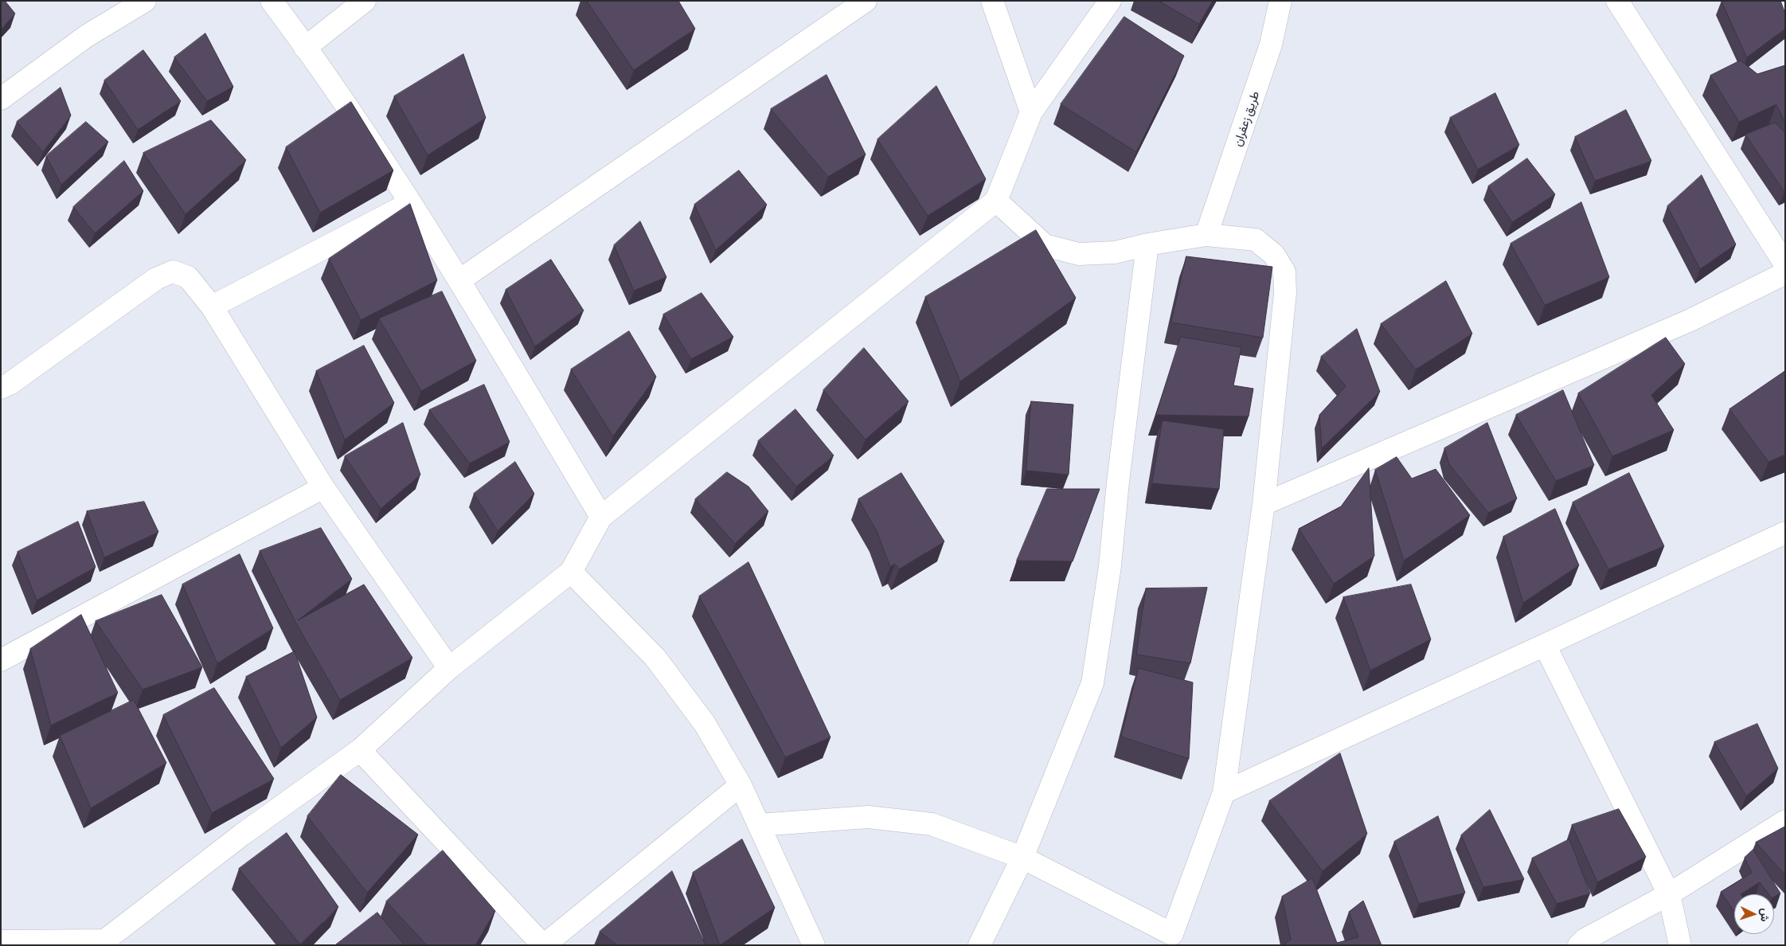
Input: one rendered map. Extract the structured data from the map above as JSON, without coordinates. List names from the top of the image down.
{
  "streets": {
    "street": ["طريق زعفران"]
  },
  "north": "right"
}
